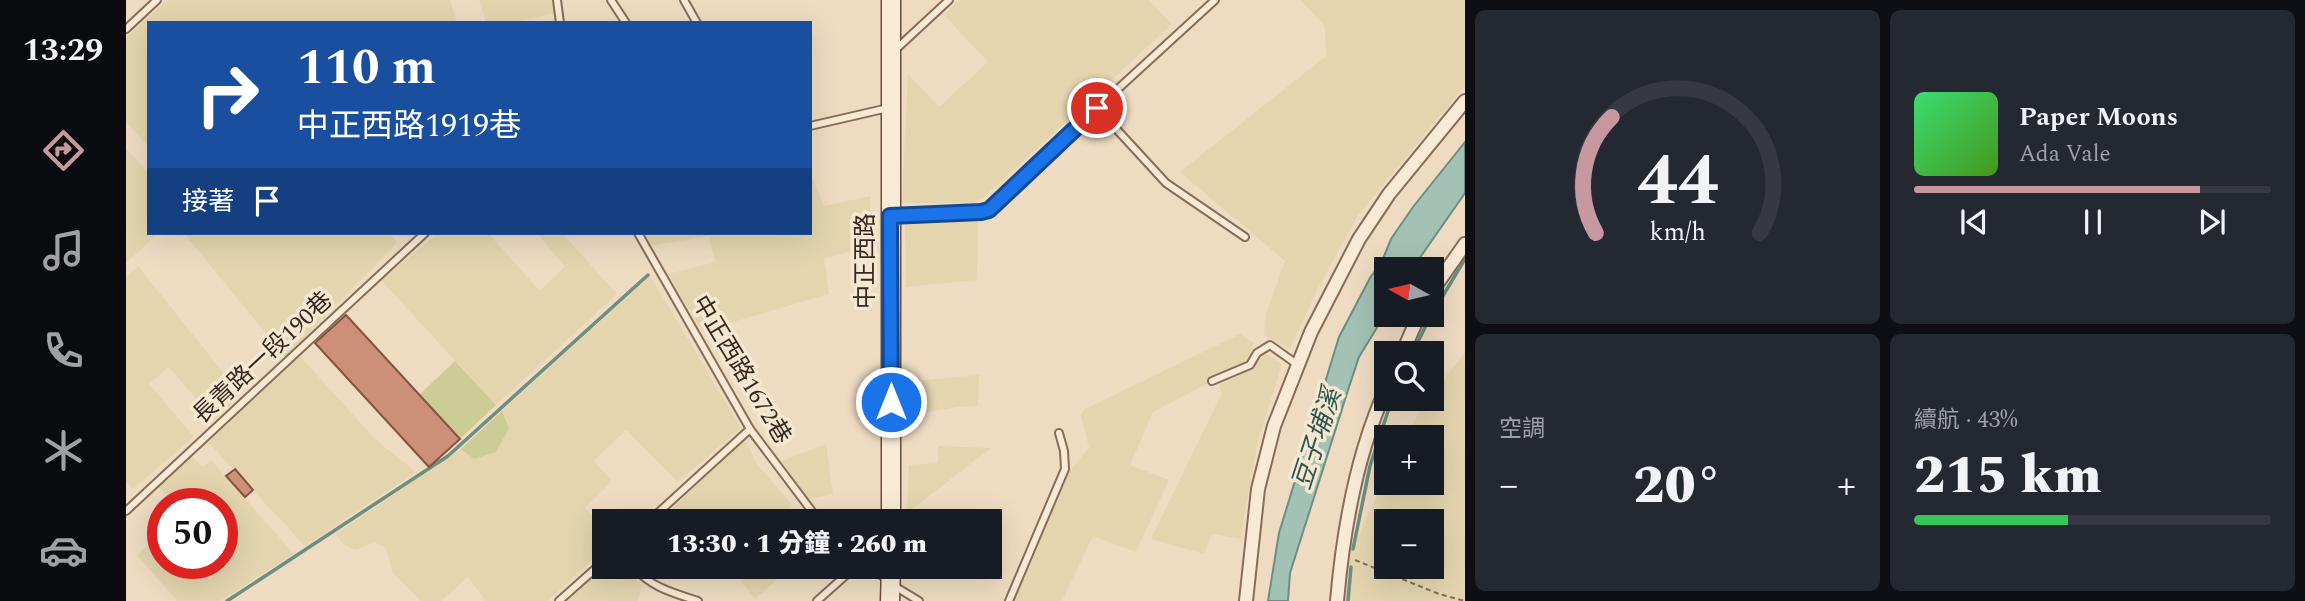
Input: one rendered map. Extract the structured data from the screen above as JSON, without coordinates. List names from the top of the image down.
{
  "streets": {
    "main road": ["中正西路"],
    "lane": ["長青路一段190巷", "中正西路1672巷"]
  },
  "water": ["豆子埔溪"],
  "north": "left",
  "page": {
    "tabs": "13:29",
    "turn": ["110 m", "中正西路1919巷"],
    "song": ["Paper Moons", "Ada Vale"],
    "then": "接著",
    "map_buttons": ["+", "−"],
    "tile": [
      "空調",
      ["續航 · 43%", "215 km"]
    ],
    "heat": ["−", "20°", "+"],
    "limit": "50",
    "trip": "13:30 · 1 分鐘 · 260 m",
    "gauge": ["44", "km/h"]
  }
}
